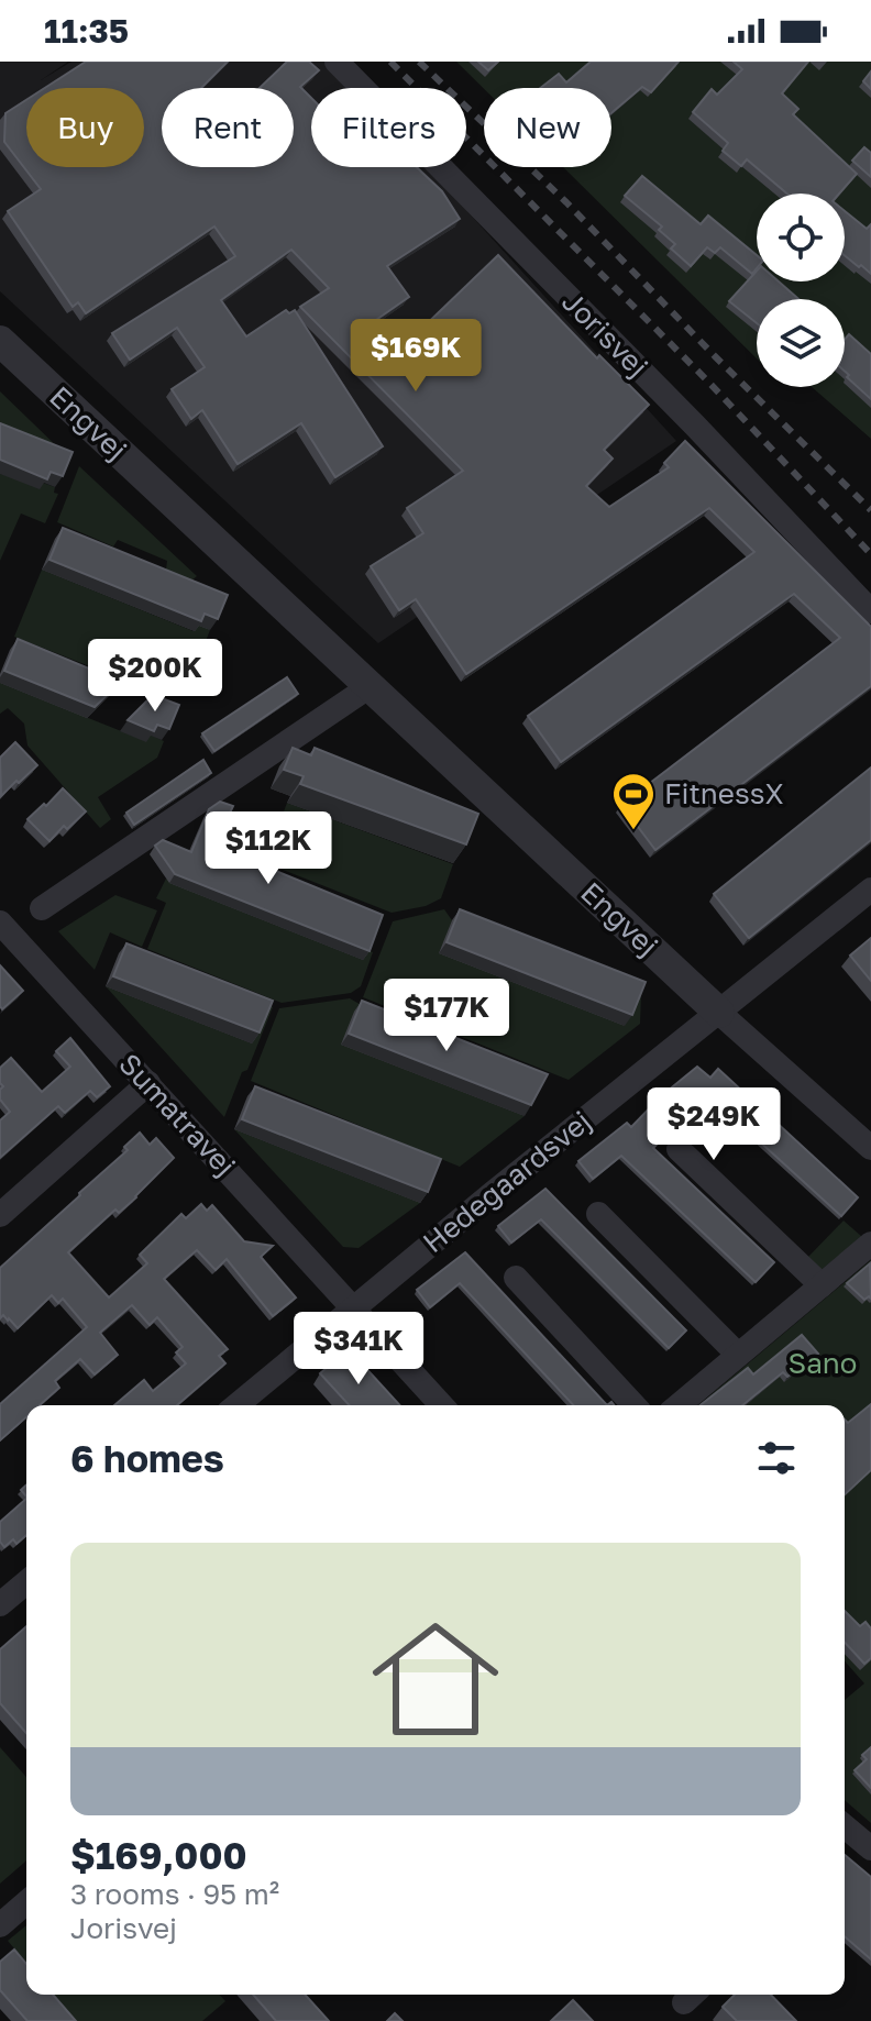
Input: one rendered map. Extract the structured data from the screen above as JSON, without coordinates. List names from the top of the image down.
{
  "streets": {
    "street": [
      "Jorisvej",
      "Engvej",
      "Sumatravej",
      "Hedegaardsvej"
    ]
  },
  "crossings": [
    ["Engvej", "Hedegaardsvej"],
    ["Sumatravej", "Hedegaardsvej"]
  ],
  "parks": ["Sano"],
  "places": {
    "sports": ["FitnessX"]
  },
  "page": {
    "status": "11:35",
    "chip": [
      "Buy",
      "Rent",
      "Filters",
      "New"
    ],
    "price": [
      "$169K",
      "$200K",
      "$112K",
      "$177K",
      "$249K",
      "$341K"
    ],
    "heading": "6 homes",
    "list": [
      {
        "name": "$169,000",
        "note": "3 rooms · 95 m² · Jorisvej"
      }
    ]
  }
}
